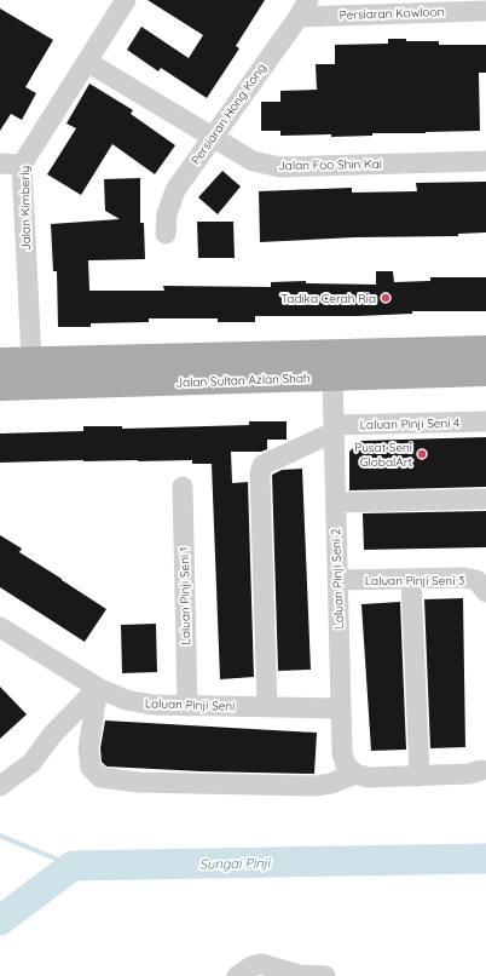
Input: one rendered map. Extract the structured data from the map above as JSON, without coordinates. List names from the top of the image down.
{
  "streets": {
    "main road": ["Jalan Sultan Azlan Shah"],
    "street": [
      "Persiaran Kowloon",
      "Persiaran Hong Kong",
      "Jalan Foo Shin Kai",
      "Jalan Kimberly",
      "Laluan Pinji Seni 4",
      "Laluan Pinji Seni 2",
      "Laluan Pinji Seni 3",
      "Laluan Pinji Seni 1",
      "Laluan Pinji Seni"
    ]
  },
  "crossings": [
    ["Persiaran Kowloon", "Persiaran Hong Kong"],
    ["Persiaran Hong Kong", "Jalan Foo Shin Kai"],
    ["Jalan Foo Shin Kai", "Jalan Kimberly"],
    ["Jalan Kimberly", "Jalan Sultan Azlan Shah"],
    ["Jalan Sultan Azlan Shah", "Laluan Pinji Seni 2"],
    ["Laluan Pinji Seni 4", "Laluan Pinji Seni 2"],
    ["Laluan Pinji Seni 2", "Laluan Pinji Seni 3"],
    ["Laluan Pinji Seni 2", "Laluan Pinji Seni"],
    ["Laluan Pinji Seni 1", "Laluan Pinji Seni"]
  ],
  "water": ["Sungai Pinji"],
  "places": ["Tadika Cerah Ria", "Pusat Seni GlobalArt"]
}
